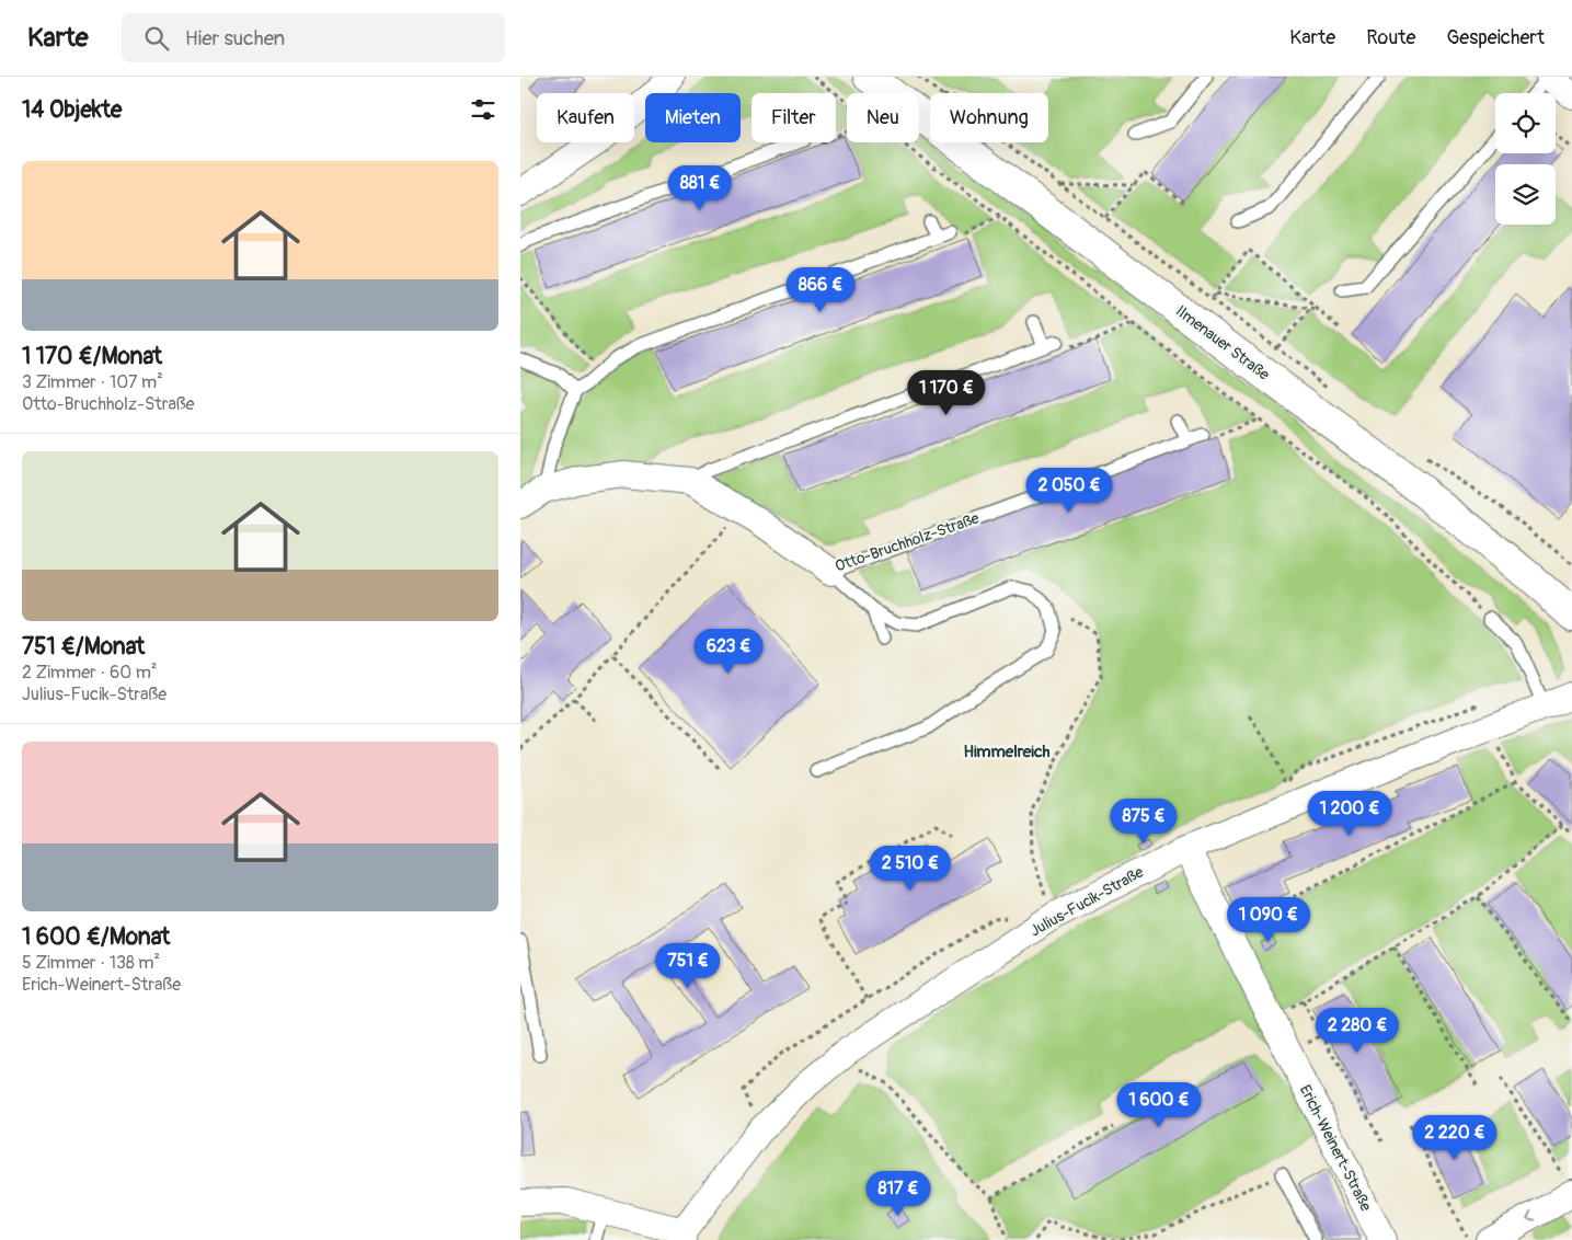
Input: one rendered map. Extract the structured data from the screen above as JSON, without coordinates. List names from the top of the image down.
{
  "streets": {
    "main road": ["Ilmenauer Straße"],
    "street": ["Otto-Bruchholz-Straße", "Julius-Fucik-Straße", "Erich-Weinert-Straße"]
  },
  "crossings": [
    ["Julius-Fucik-Straße", "Erich-Weinert-Straße"]
  ],
  "districts": ["Himmelreich"],
  "page": {
    "header": "Karte",
    "search": "Hier suchen",
    "nav": ["Karte", "Route", "Gespeichert"],
    "heading": "14 Objekte",
    "chip": [
      "Kaufen",
      "Mieten",
      "Filter",
      "Neu",
      "Wohnung"
    ],
    "list": [
      {
        "name": "1 170 €/Monat",
        "note": "3 Zimmer · 107 m² · Otto-Bruchholz-Straße"
      },
      {
        "name": "751 €/Monat",
        "note": "2 Zimmer · 60 m² · Julius-Fucik-Straße"
      },
      {
        "name": "1 600 €/Monat",
        "note": "5 Zimmer · 138 m² · Erich-Weinert-Straße"
      }
    ],
    "price": [
      "881 €",
      "866 €",
      "1 170 €",
      "2 050 €",
      "623 €",
      "1 200 €",
      "875 €",
      "2 510 €",
      "1 090 €",
      "751 €",
      "2 280 €",
      "1 600 €",
      "2 220 €",
      "817 €"
    ]
  }
}
